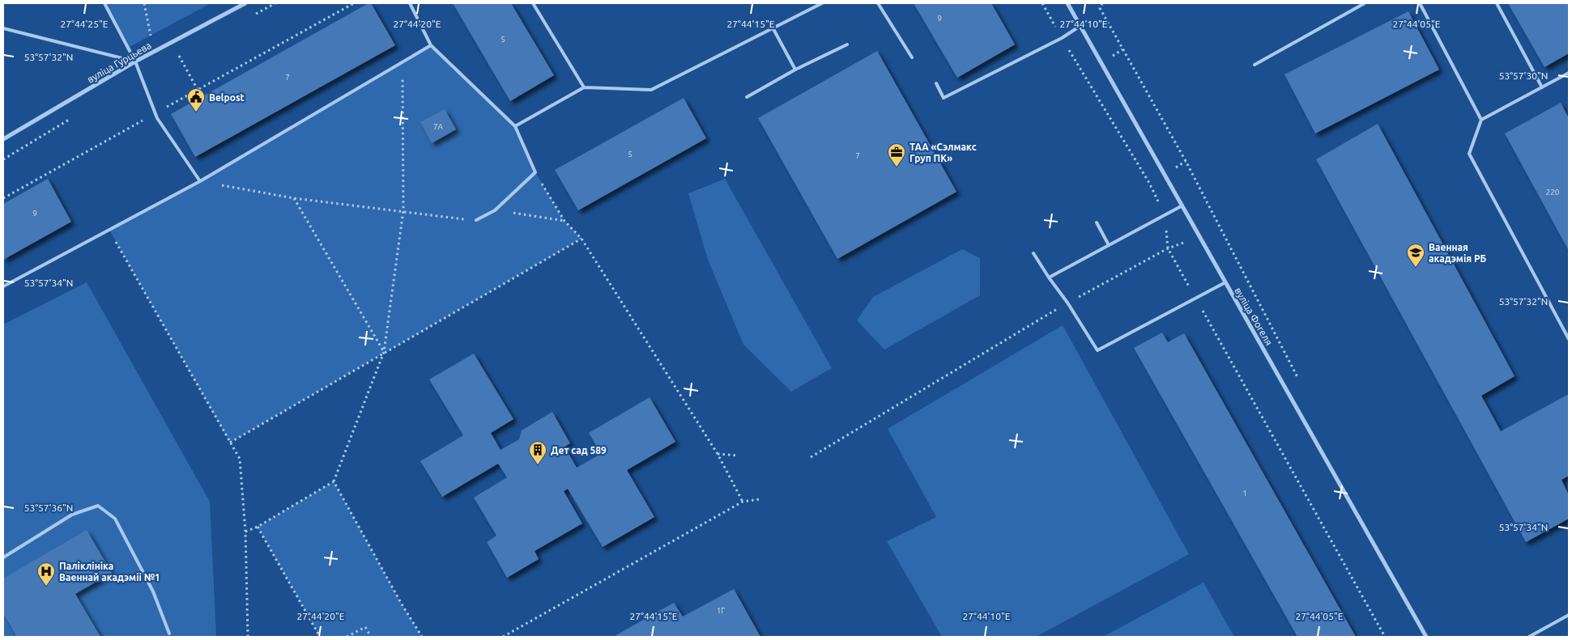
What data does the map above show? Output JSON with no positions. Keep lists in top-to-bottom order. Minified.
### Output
{"streets":{"street":["вуліца Гурцьева","вуліца Фогеля"]},"places":{"public building":["Belpost"],"office":["ТАА «Сэлмакс Груп ПК»"],"school or university":["Ваенная акадэмія РБ"],"building":["Дет сад 589"],"hospital":["Паліклініка Ваеннай акадэміі №1"]},"house_numbers":["9","5","7","7А","5","7","220","9","1","1Г"],"coordinates":["27°44'25\"E","27°44'20\"E","27°44'15\"E","27°44'10\"E","27°44'05\"E","53°57'32\"N","53°57'30\"N","53°57'34\"N","53°57'36\"N"]}
